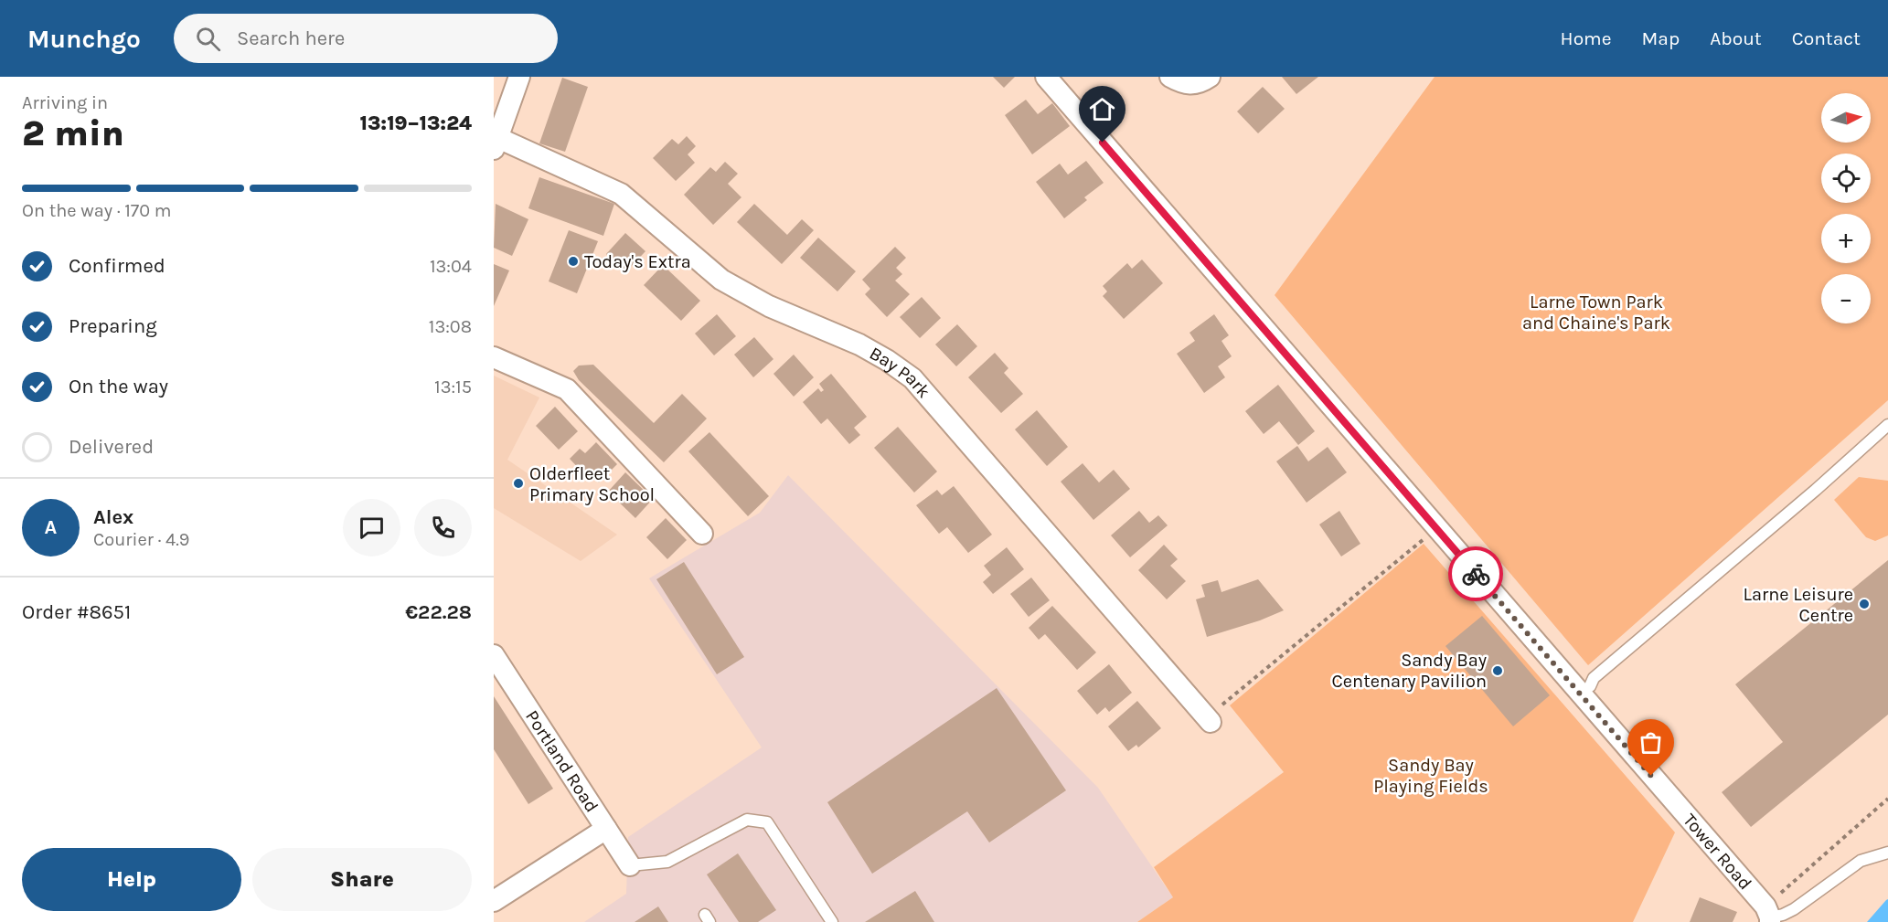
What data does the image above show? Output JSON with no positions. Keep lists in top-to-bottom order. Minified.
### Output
{"streets":{"street":["Bay Park","Portland Road","Tower Road"]},"parks":["Larne Town Park and Chaine's Park","Sandy Bay Playing Fields"],"places":["Today's Extra","Olderfleet Primary School","Larne Leisure Centre","Sandy Bay Centenary Pavilion"],"north":"right","page":{"header":"Munchgo","search":"Search here","nav":["Home","Map","About","Contact"],"heading":["2 min","Arriving in","13:19–13:24"],"panel":["Alex","Courier · 4.9","Order #8651","€22.28"],"map_buttons":["+","−"],"bar":"On the way · 170 m","list":[["Confirmed","13:04"],["Preparing","13:08"],["On the way","13:15"],"Delivered"],"round":"A","buttons":["Help","Share"]}}
